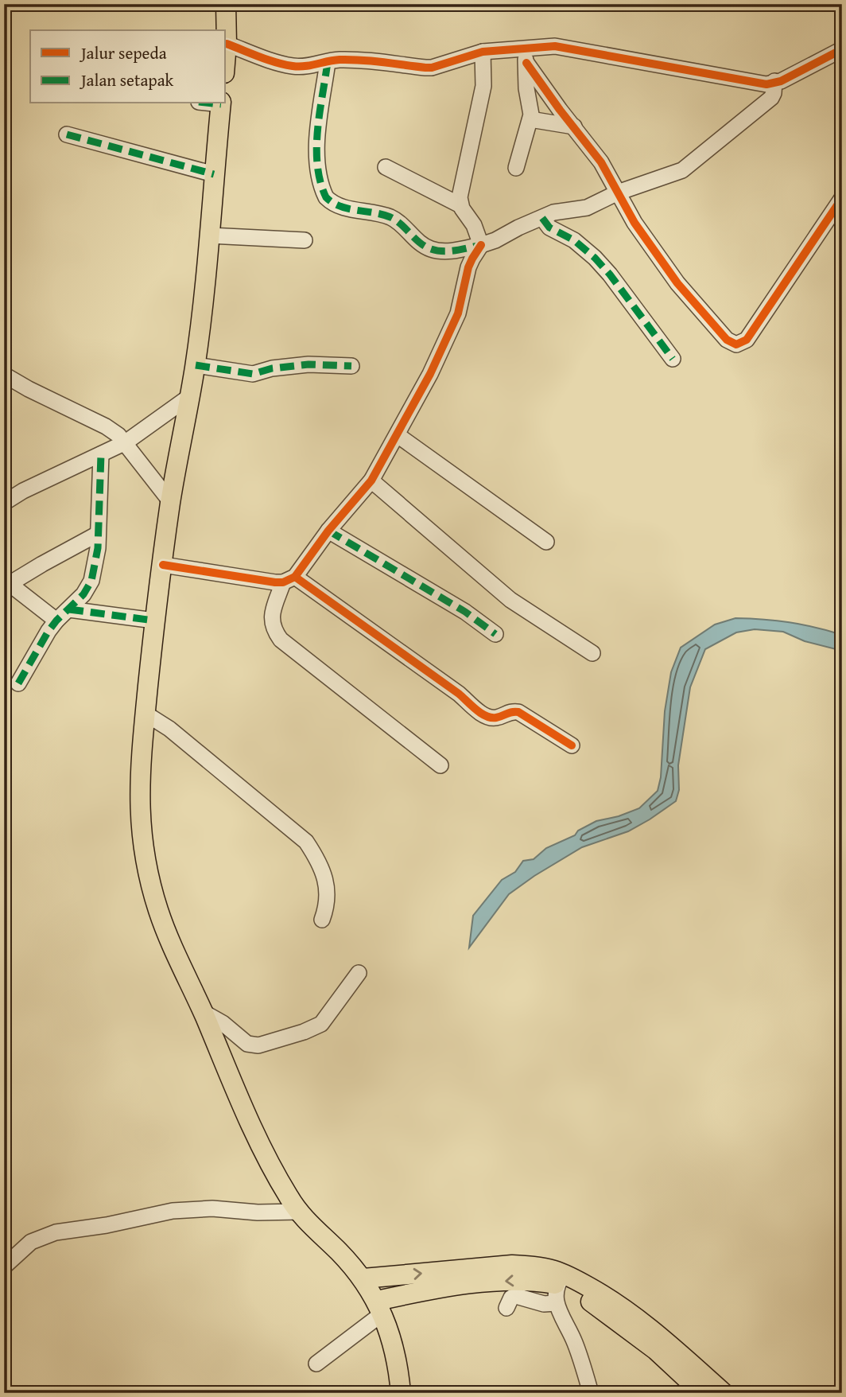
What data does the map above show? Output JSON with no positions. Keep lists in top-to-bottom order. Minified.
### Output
{"legend":["Jalur sepeda","Jalan setapak"]}
